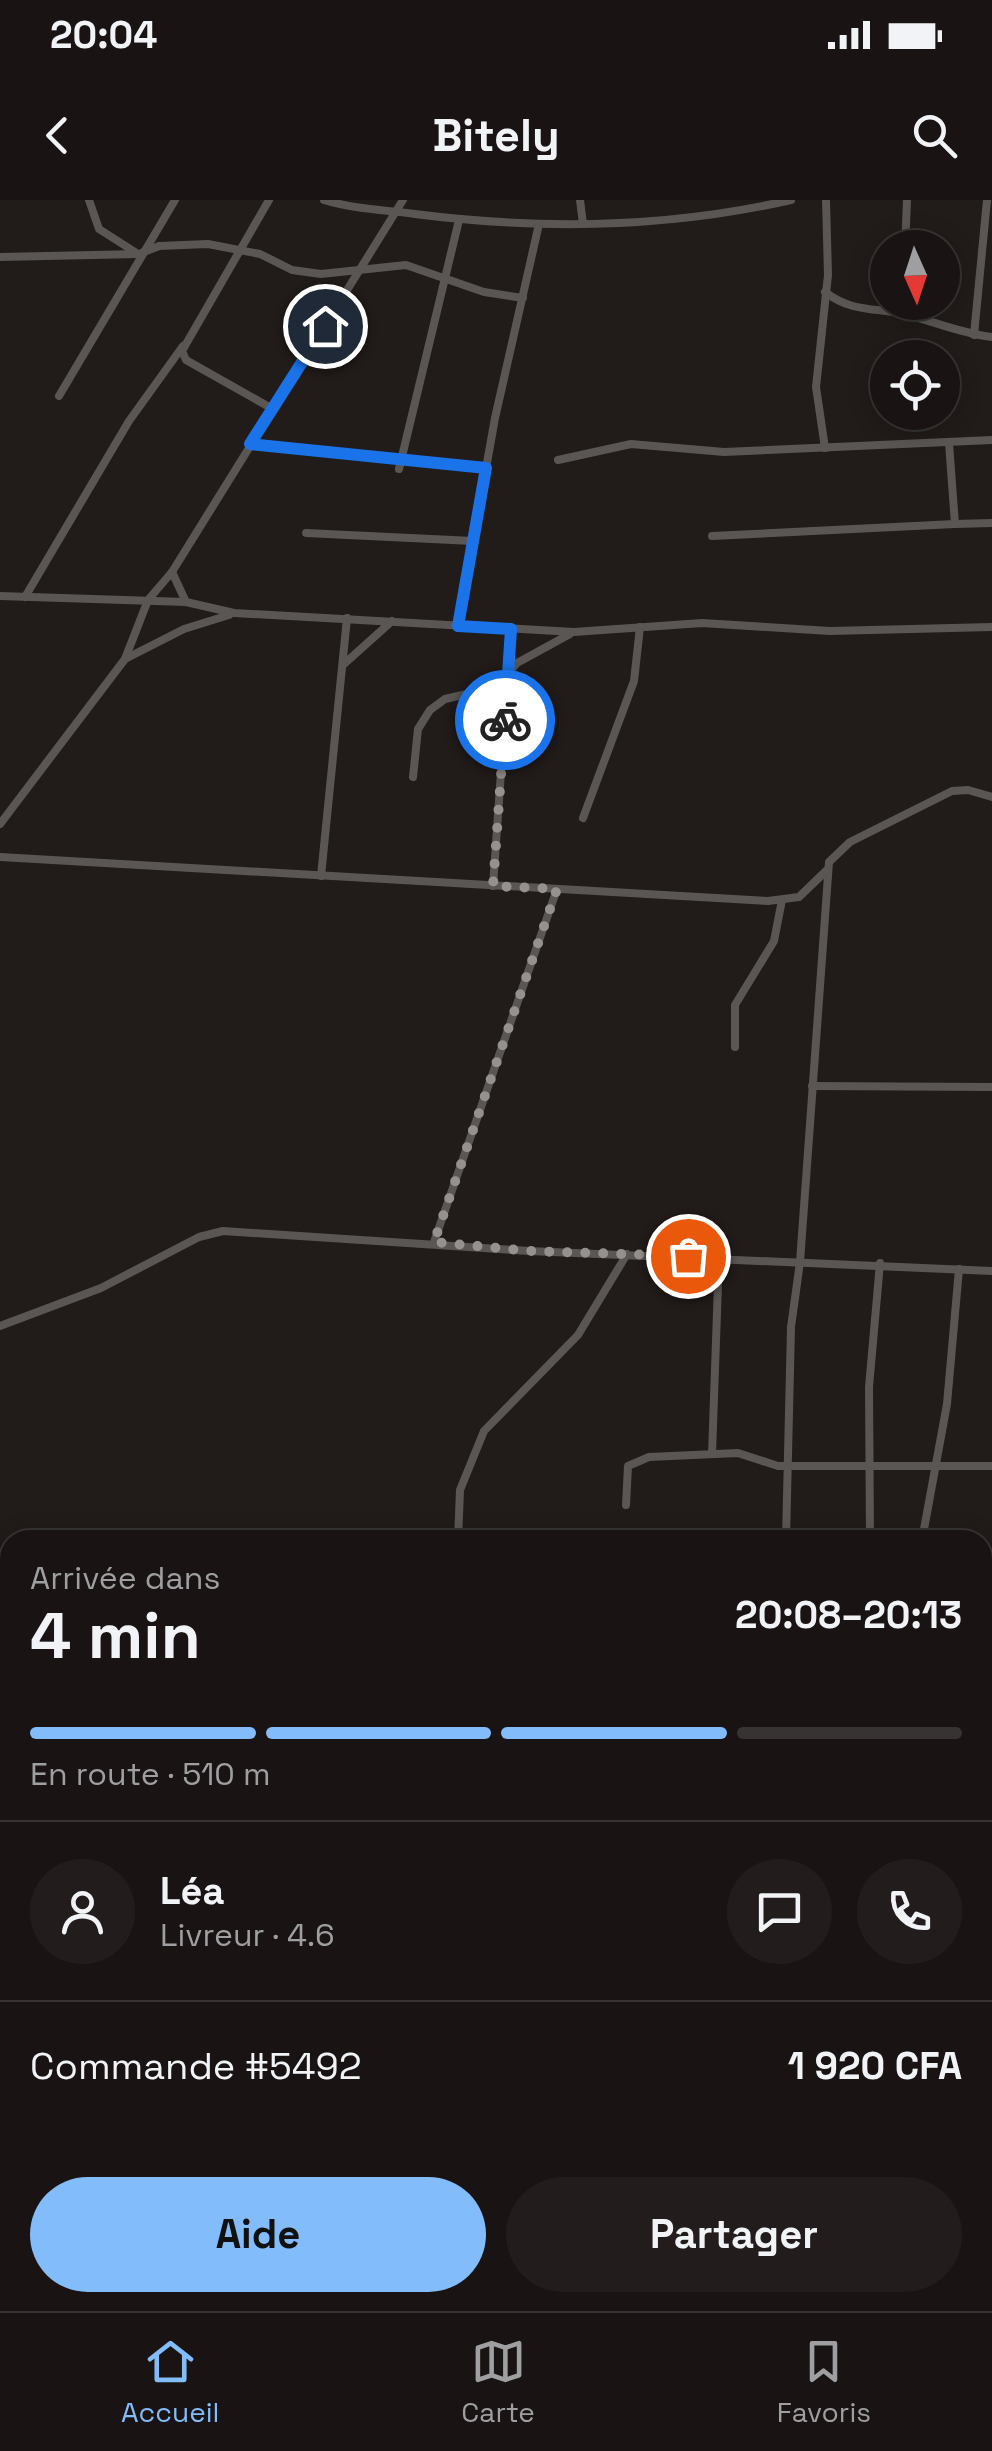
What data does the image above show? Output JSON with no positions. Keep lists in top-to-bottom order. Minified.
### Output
{"north":"bottom","page":{"status":"20:04","header":"Bitely","heading":["4 min","Arrivée dans","20:08–20:13"],"panel":["Léa","Livreur · 4.6","Commande #5492","1 920 CFA"],"bar":"En route · 510 m","buttons":["Aide","Partager"],"tabs":["Accueil","Carte","Favoris"]}}
